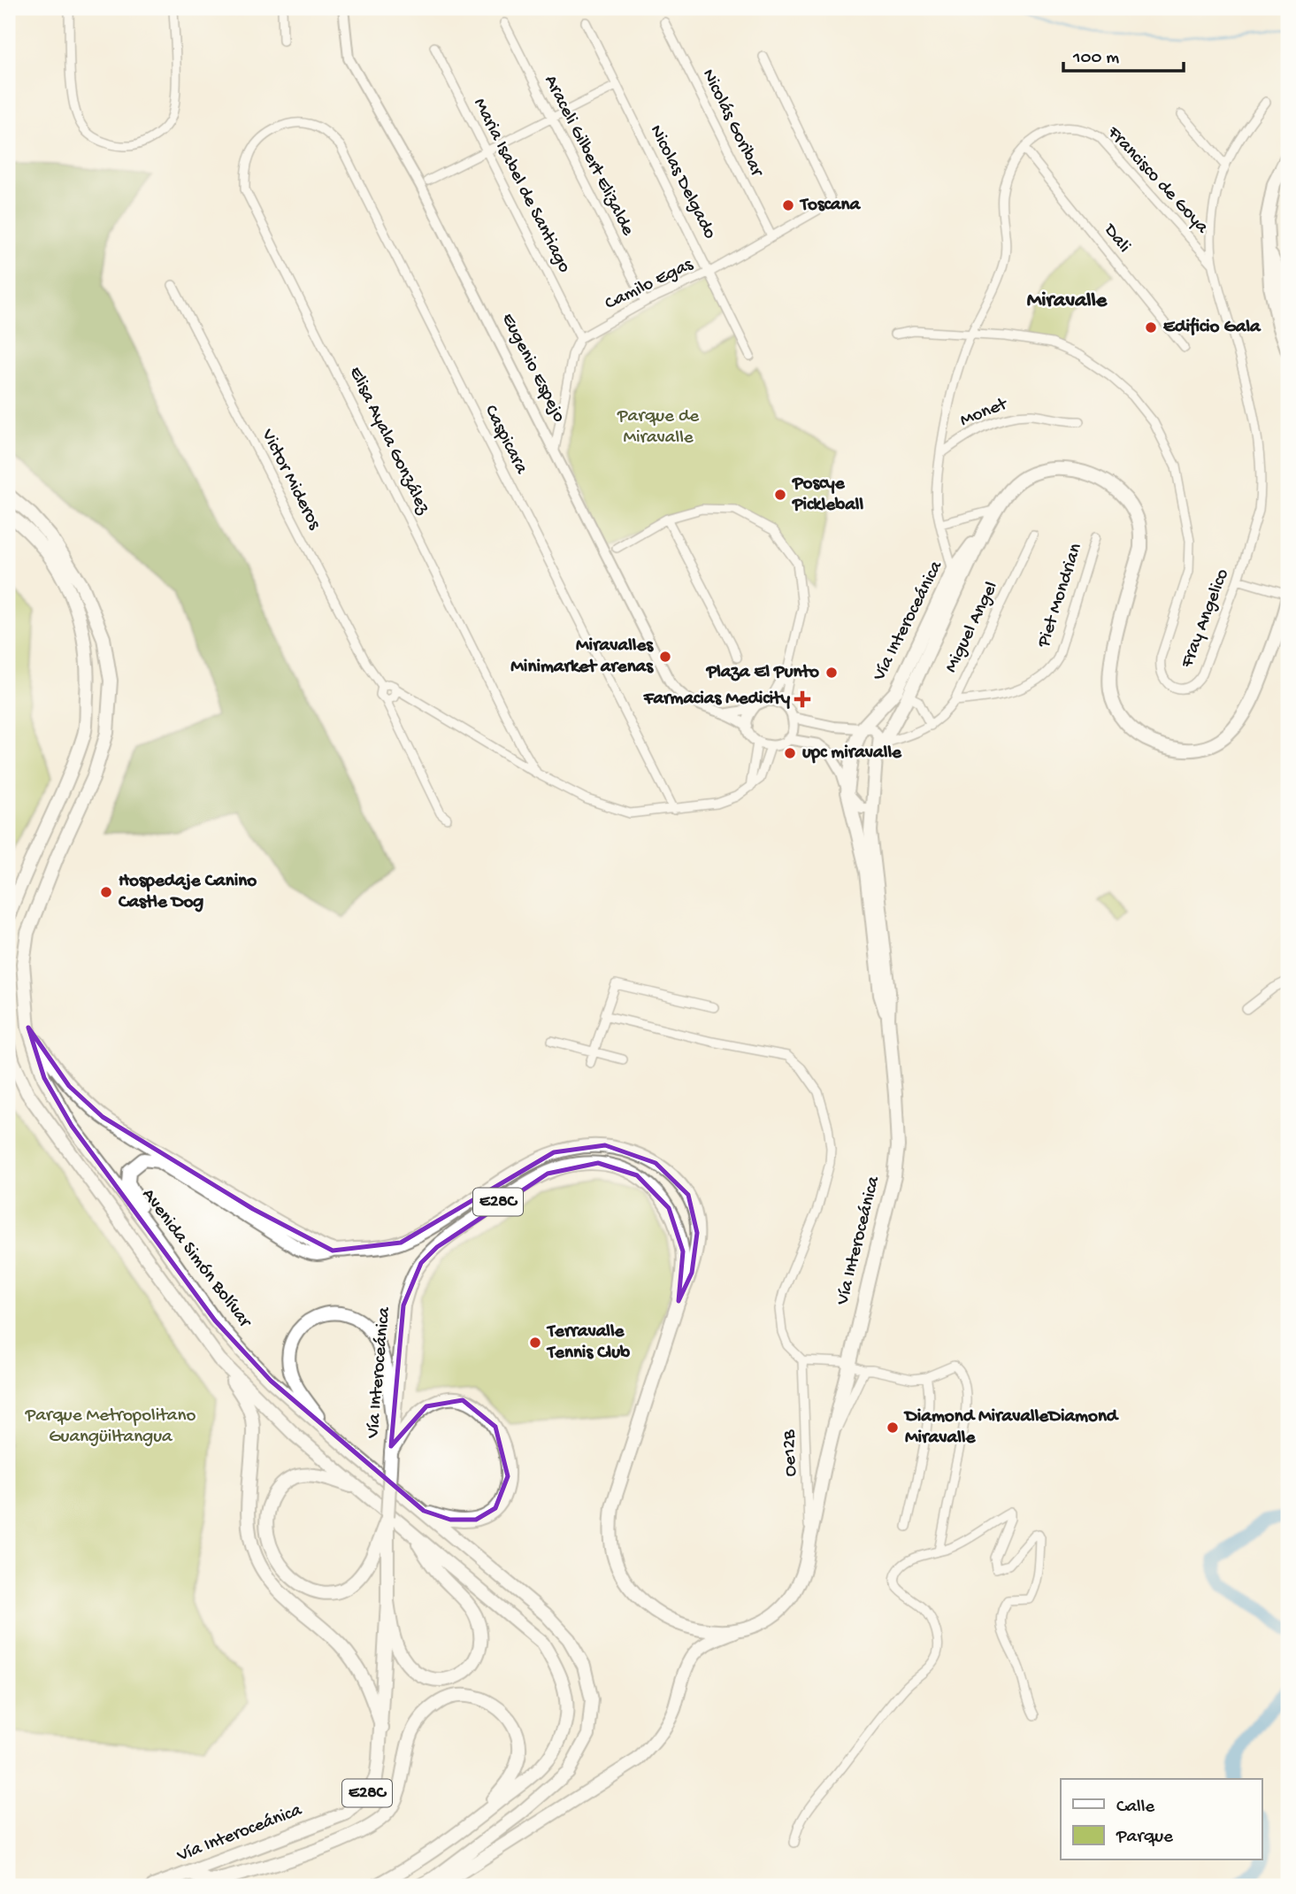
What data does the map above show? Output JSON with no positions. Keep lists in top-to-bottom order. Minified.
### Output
{"streets":{"main road":["Vía Interoceánica","E28C","Avenida Simón Bolívar"],"street":["Nicolás Goribar","Araceli Gilbert Elizalde","Francisco de Goya","Nicolas Delgado","Maria Isabel de Santiago","Dali","Camilo Egas","Eugenio Espejo","Monet","Caspicara","Elisa Ayala González","Victor Mideros","Piet Mondrian","Fray Angelico","Miguel Angel","Oe12B"]},"crossings":[["Nicolás Goribar","Camilo Egas"],["Araceli Gilbert Elizalde","Camilo Egas"],["Francisco de Goya","Dali"],["Francisco de Goya","Monet"],["Francisco de Goya","Fray Angelico"],["Francisco de Goya","Vía Interoceánica"],["Nicolas Delgado","Camilo Egas"],["Maria Isabel de Santiago","Camilo Egas"],["Caspicara","Elisa Ayala González"],["Piet Mondrian","Miguel Angel"],["Vía Interoceánica","Miguel Angel"],["Vía Interoceánica","Oe12B"]],"districts":["Miravalle"],"parks":["Parque de Miravalle","Parque Metropolitano Guangüiltangua"],"places":{"other":["Toscana","Edificio Gala","Poscye Pickleball","Miravalles Minimarket arenas","Plaza El Punto","upc miravalle","Hospedaje Canino Castle Dog","Terravalle Tennis Club","Diamond MiravalleDiamond Miravalle"],"health":["Farmacias Medicity"]},"legend":["Calle","Parque"],"scale_bar":"100 m"}
